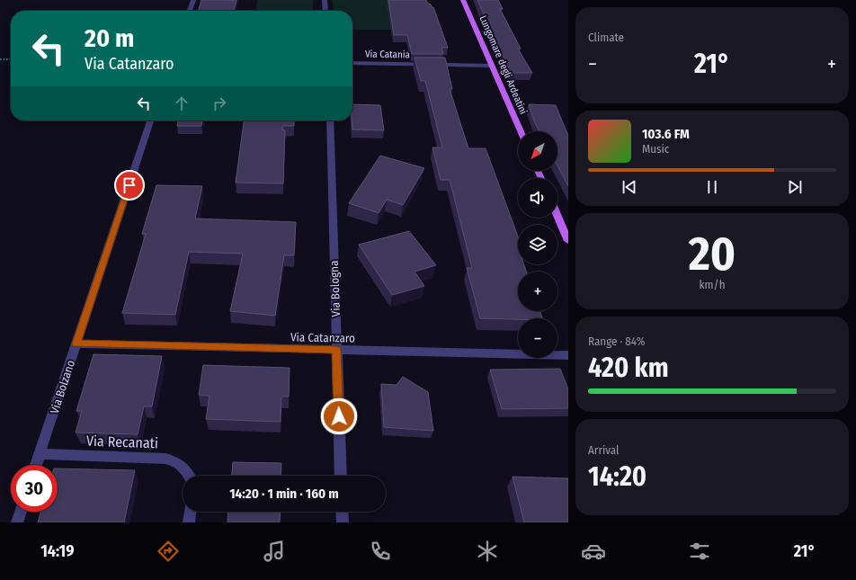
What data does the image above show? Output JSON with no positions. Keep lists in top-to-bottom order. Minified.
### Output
{"streets":{"main road":["Lungomare degli Ardeatini"],"street":["Via Catania","Via Bologna","Via Catanzaro","Via Bolzano","Via Recanati"]},"crossings":[["Via Catania","Lungomare degli Ardeatini"],["Via Bologna","Via Catanzaro"],["Via Catanzaro","Via Bolzano"],["Via Bolzano","Via Recanati"]],"north":"bottom left","page":{"tile":["Climate",["20","km/h"],["Range · 84%","420 km"],["Arrival","14:20"]],"turn":["20 m","Via Catanzaro"],"heat":["−","21°","+"],"song":["103.6 FM","Music"],"map_buttons":["+","−"],"limit":"30","trip":"14:20 · 1 min · 160 m","tabs":["14:19","21°"]}}
